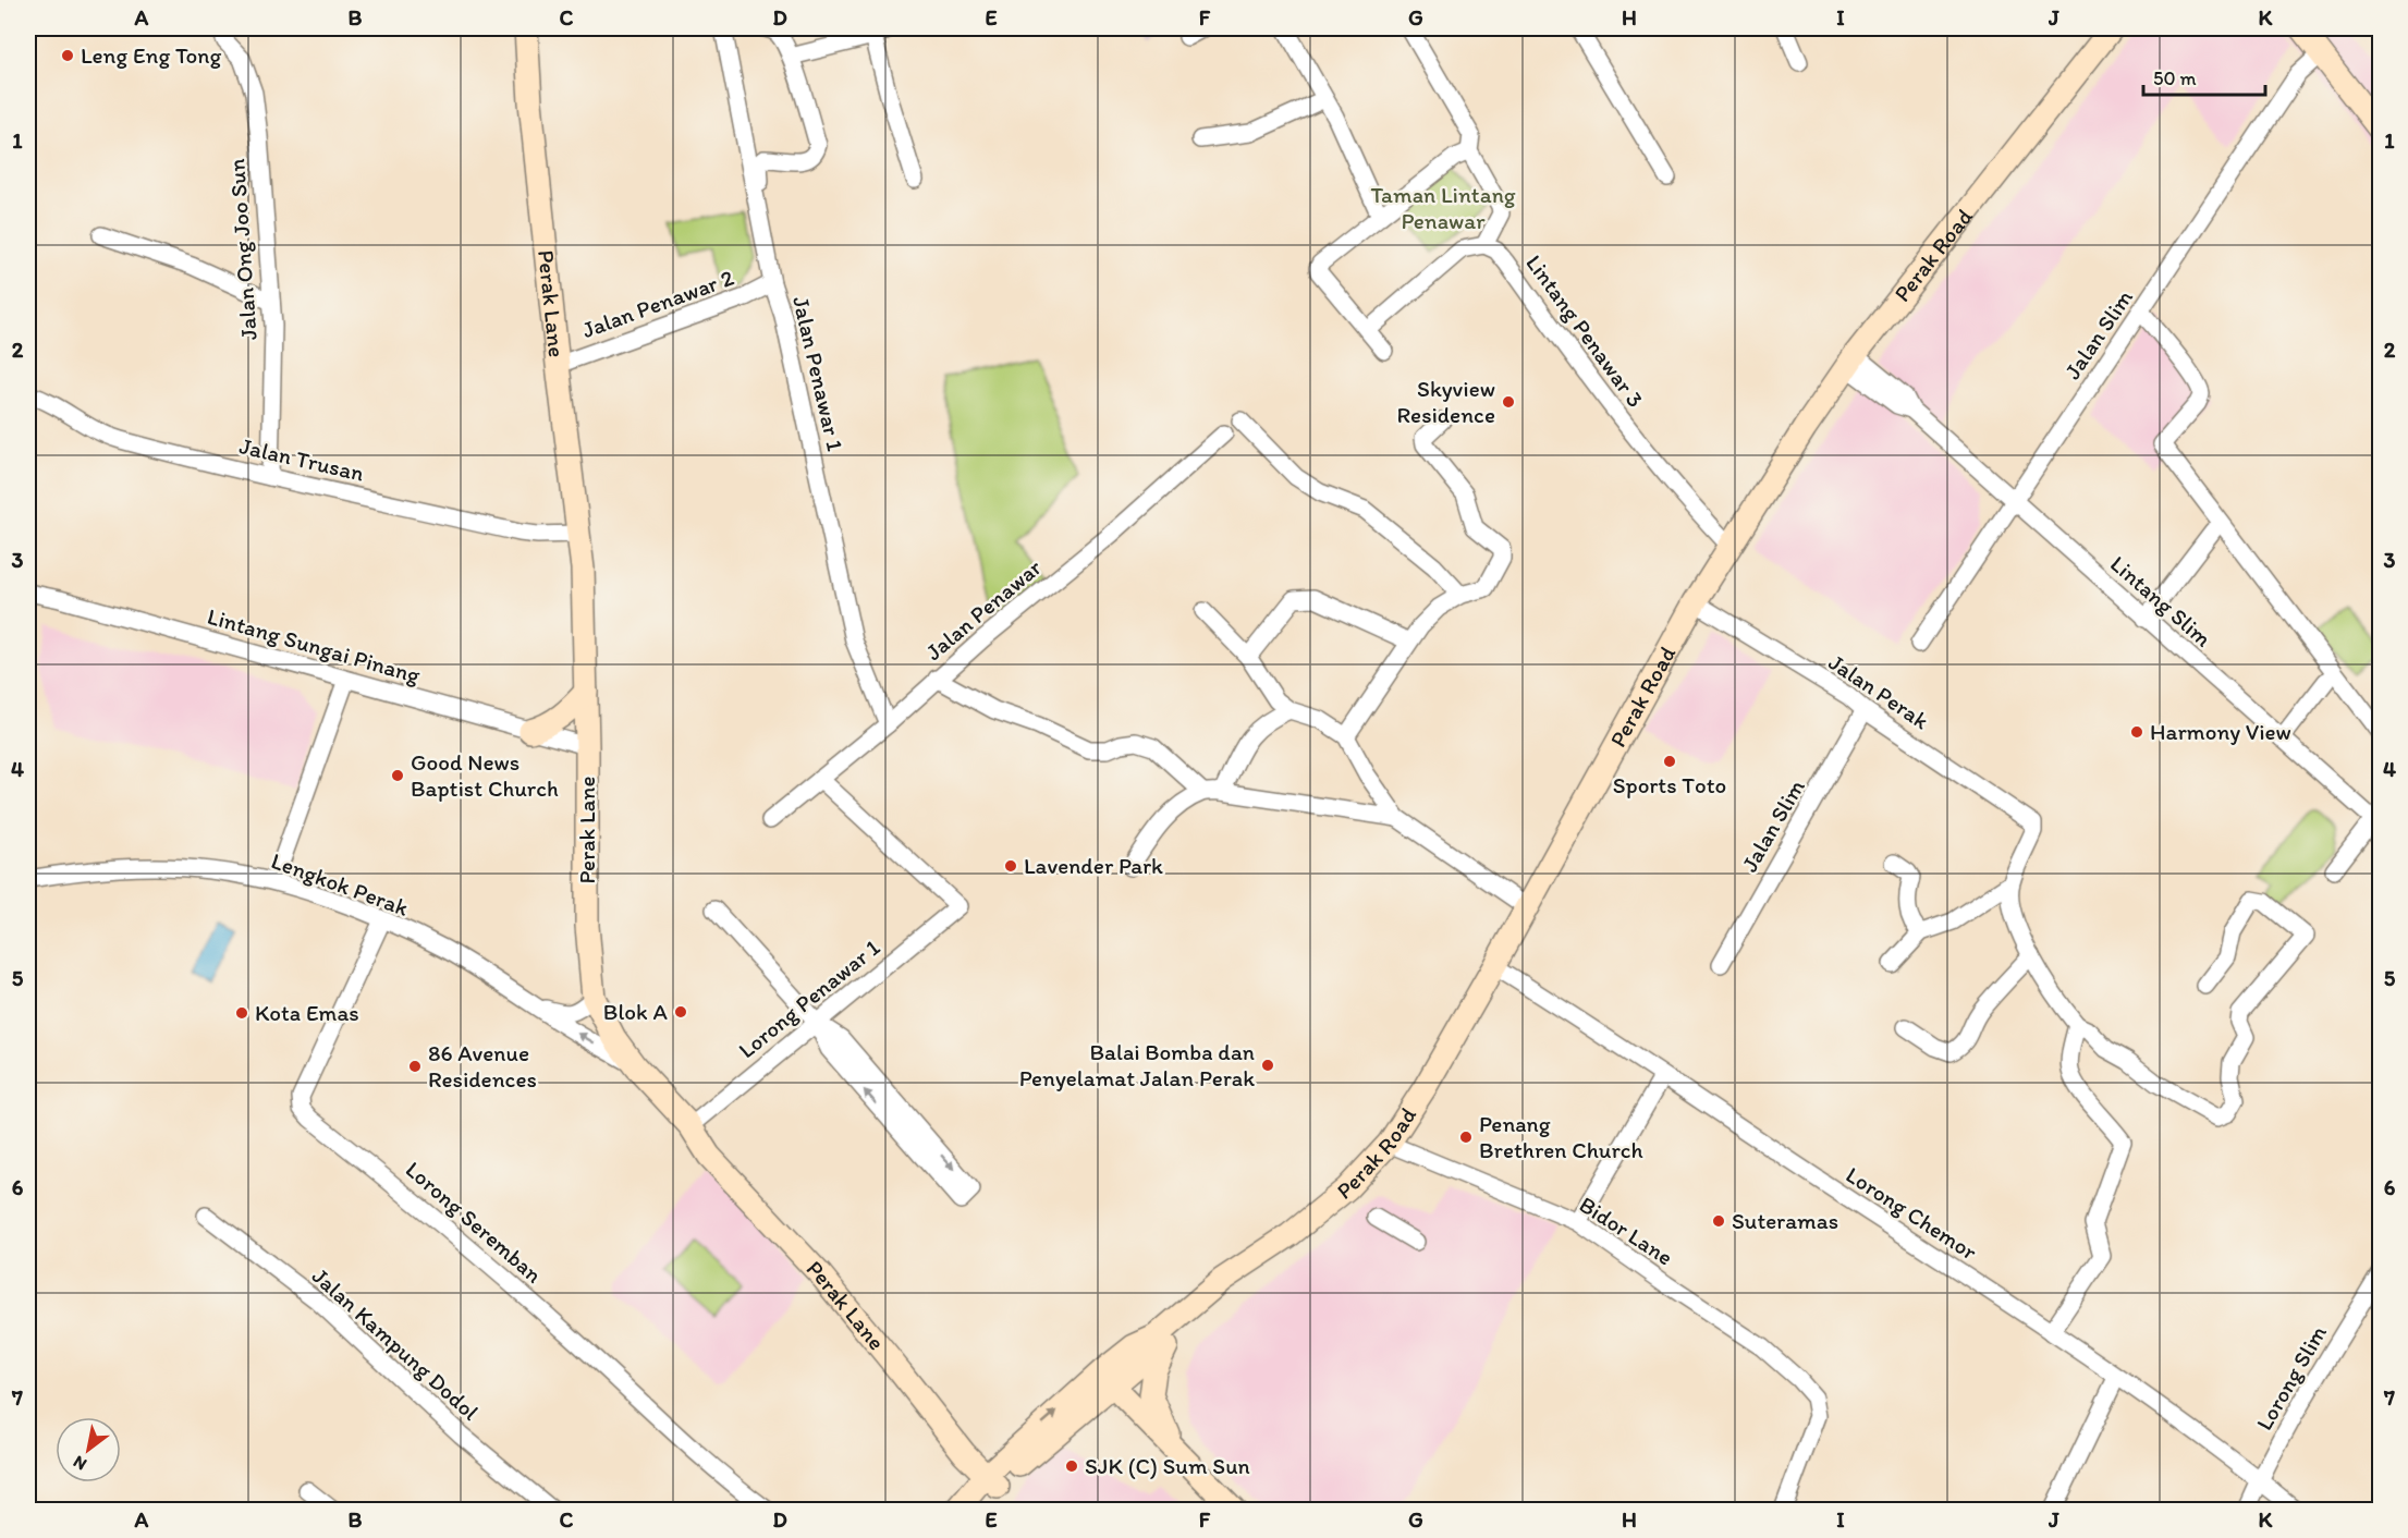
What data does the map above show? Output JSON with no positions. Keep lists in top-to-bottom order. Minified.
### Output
{"streets":{"main road":["Perak Road","Perak Lane"],"street":["Jalan Ong Joo Sun","Jalan Penawar 2","Lintang Penawar 3","Jalan Slim","Jalan Penawar 1","Jalan Trusan","Lintang Slim","Jalan Penawar","Lintang Sungai Pinang","Jalan Perak","Lengkok Perak","Lorong Penawar 1","Lorong Chemor","Lorong Seremban","Bidor Lane","Jalan Kampung Dodol","Lorong Slim"]},"crossings":[["Jalan Ong Joo Sun","Jalan Trusan"],["Perak Road","Perak Lane"],["Perak Road","Lintang Penawar 3"],["Perak Road","Lintang Slim"],["Perak Road","Jalan Perak"],["Perak Road","Lorong Chemor"],["Perak Road","Bidor Lane"],["Perak Lane","Jalan Penawar 2"],["Perak Lane","Jalan Trusan"],["Perak Lane","Lintang Sungai Pinang"],["Perak Lane","Lengkok Perak"],["Perak Lane","Lorong Penawar 1"],["Jalan Penawar 2","Jalan Penawar 1"],["Jalan Slim","Lintang Slim"],["Jalan Slim","Jalan Perak"],["Jalan Penawar 1","Jalan Penawar"],["Jalan Penawar","Lorong Penawar 1"],["Lengkok Perak","Lorong Seremban"],["Lorong Chemor","Lorong Slim"]],"parks":["Taman Lintang Penawar"],"places":["Leng Eng Tong","Skyview Residence","Harmony View","Sports Toto","Good News Baptist Church","Lavender Park","Blok A","Kota Emas","Balai Bomba dan Penyelamat Jalan Perak","86 Avenue Residences","Penang Brethren Church","Suteramas","SJK (C) Sum Sun"],"scale_bar":"50 m","north":"bottom left","grid":{"columns":["A","B","C","D","E","F","G","H","I","J","K"],"rows":["1","2","3","4","5","6","7"]}}
